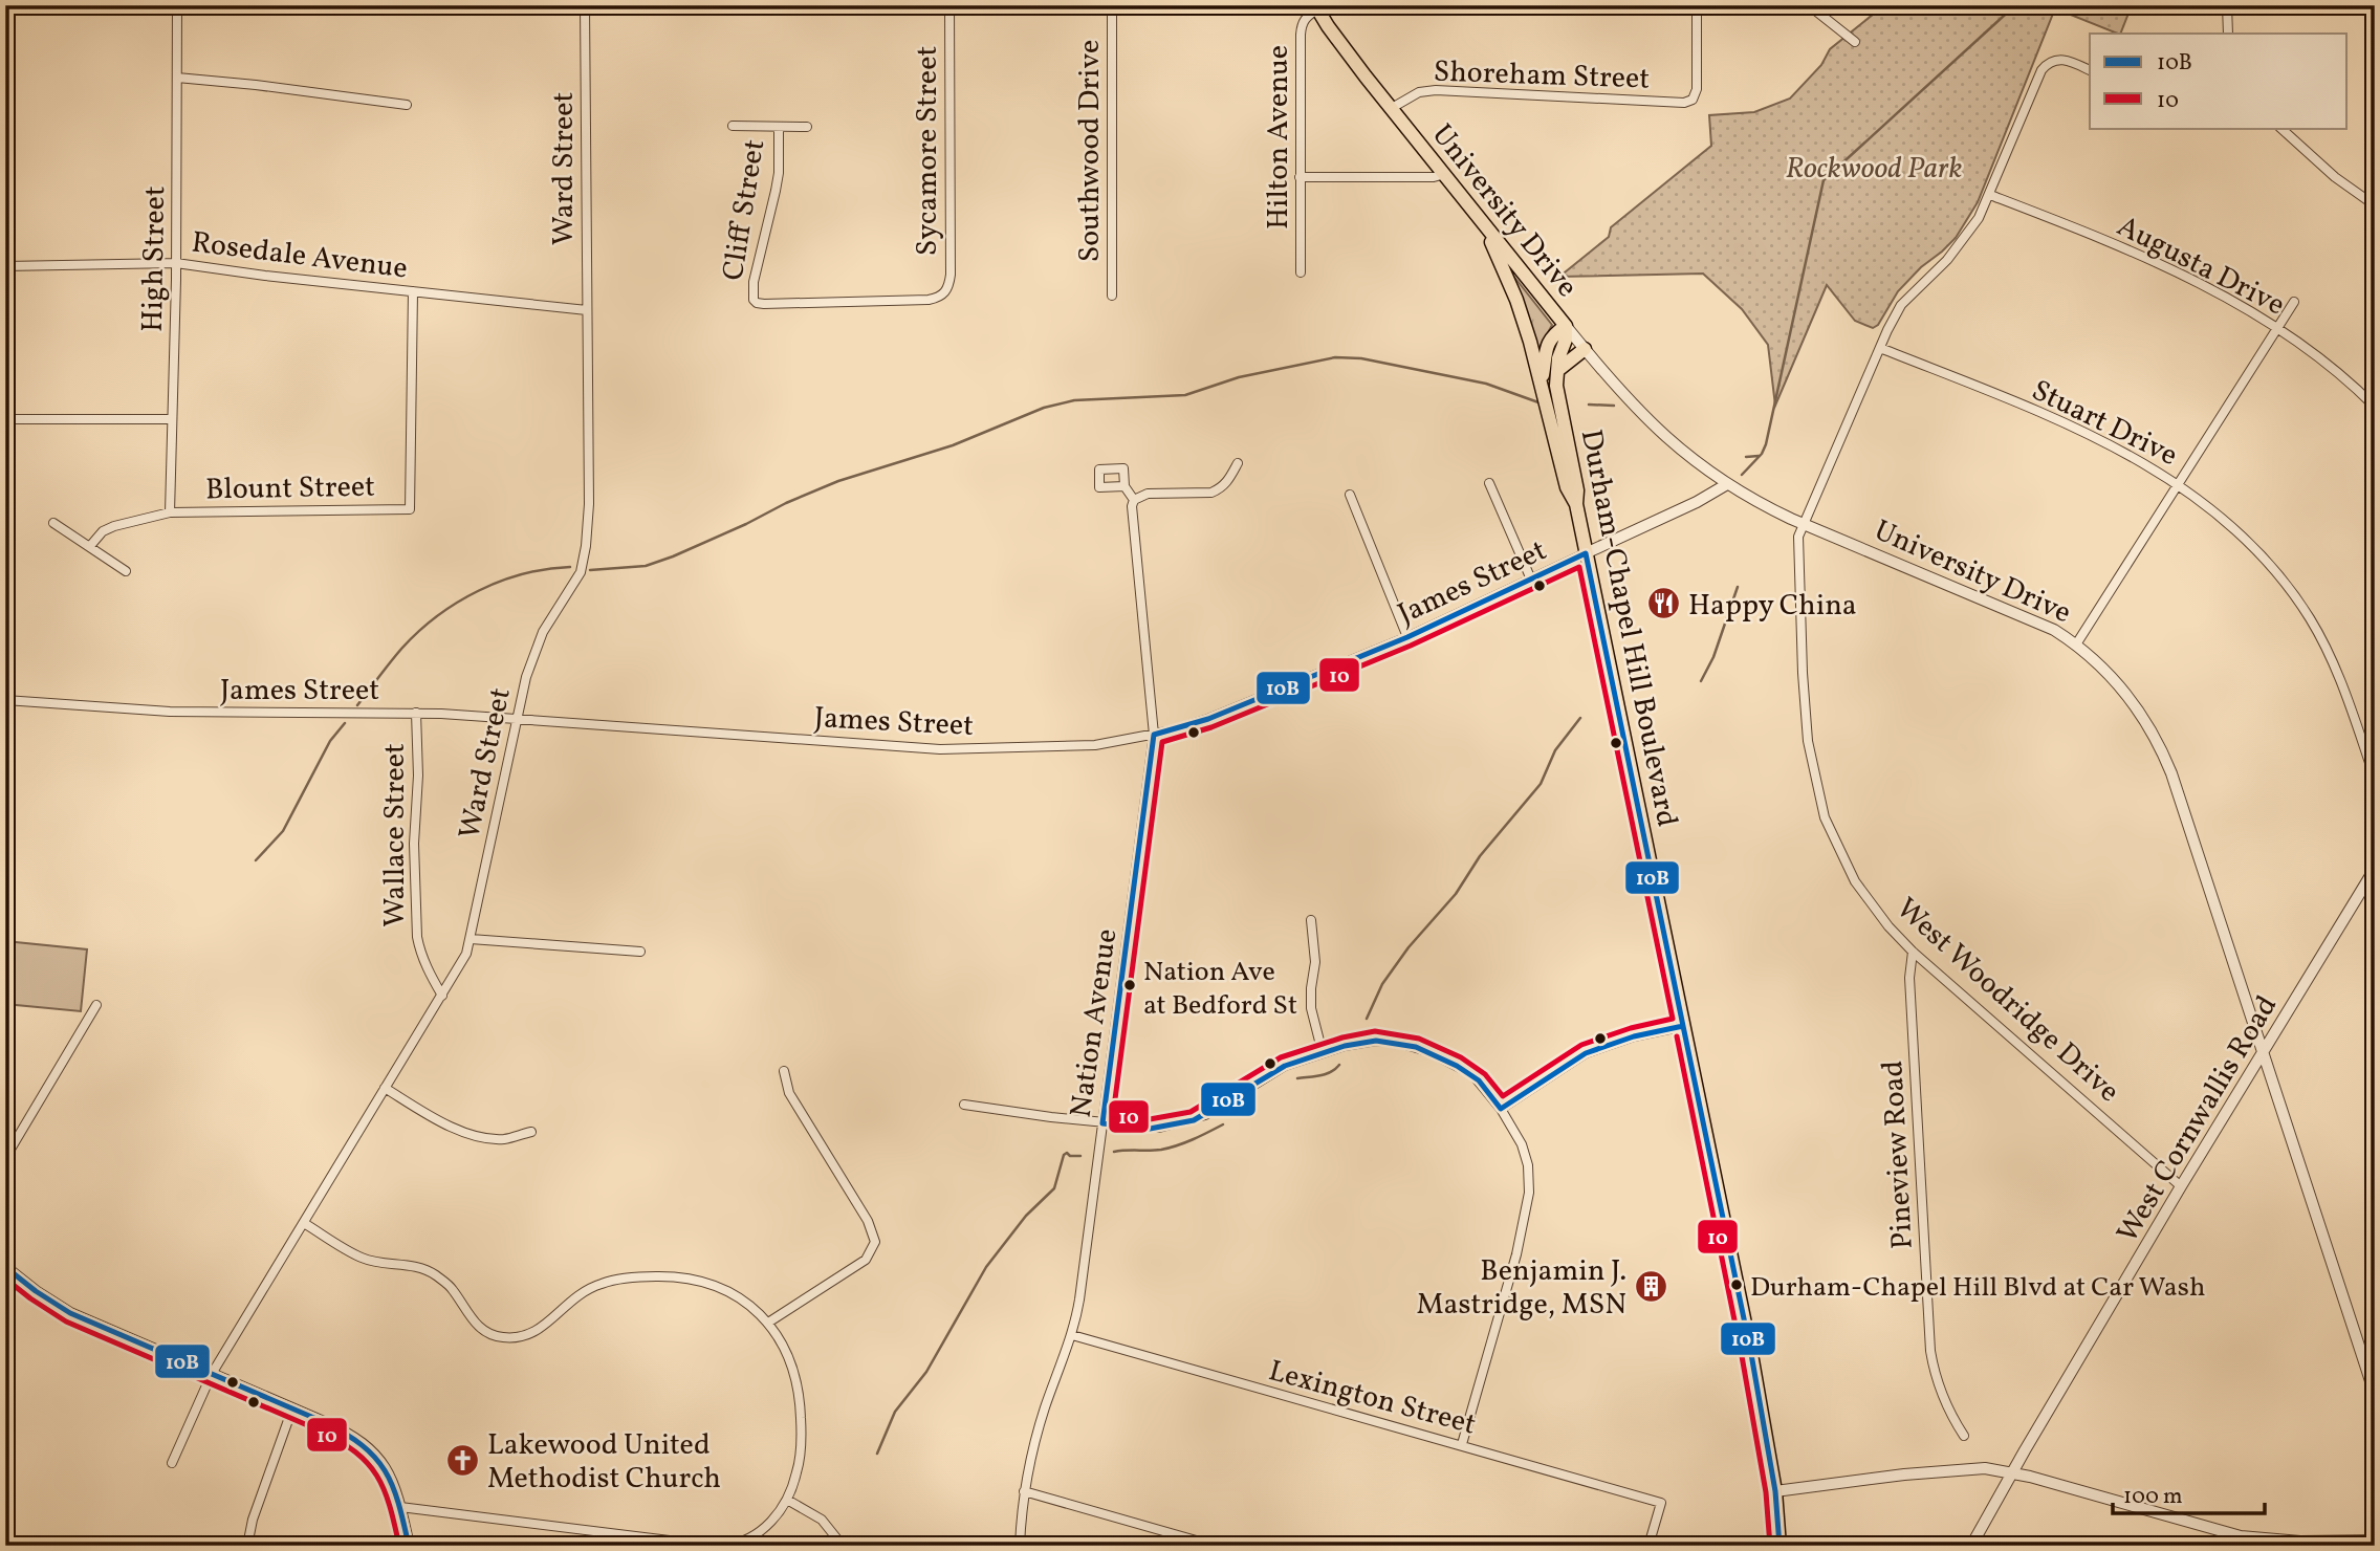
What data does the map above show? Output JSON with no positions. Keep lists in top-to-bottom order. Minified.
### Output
{"streets":{"main road":["University Drive","Durham-Chapel Hill Boulevard"],"street":["Shoreham Street","Hilton Avenue","Sycamore Street","Southwood Drive","Ward Street","Cliff Street","Rosedale Avenue","High Street","Augusta Drive","Stuart Drive","Blount Street","James Street","Wallace Street","West Woodridge Drive","Nation Avenue","West Cornwallis Road","Pineview Road","Lexington Street"]},"crossings":[["Shoreham Street","University Drive"],["Hilton Avenue","University Drive"],["Sycamore Street","Cliff Street"],["Ward Street","Rosedale Avenue"],["Ward Street","James Street"],["Ward Street","Wallace Street"],["University Drive","James Street"],["University Drive","Durham-Chapel Hill Boulevard"],["University Drive","West Woodridge Drive"],["University Drive","West Cornwallis Road"],["Rosedale Avenue","High Street"],["Rosedale Avenue","Blount Street"],["High Street","Blount Street"],["Augusta Drive","West Woodridge Drive"],["Stuart Drive","West Woodridge Drive"],["James Street","Durham-Chapel Hill Boulevard"],["James Street","Wallace Street"],["James Street","Nation Avenue"],["West Woodridge Drive","West Cornwallis Road"],["West Woodridge Drive","Pineview Road"],["Nation Avenue","Lexington Street"]],"parks":["Rockwood Park"],"places":{"restaurant":["Happy China"],"other":["Nation Ave at Bedford St","Durham-Chapel Hill Blvd at Car Wash"],"building":["Benjamin J. Mastridge, MSN"],"church":["Lakewood United Methodist Church"]},"lines":["transit line 10B","transit line 10"],"legend":["10B","10"],"scale_bar":"100 m"}
